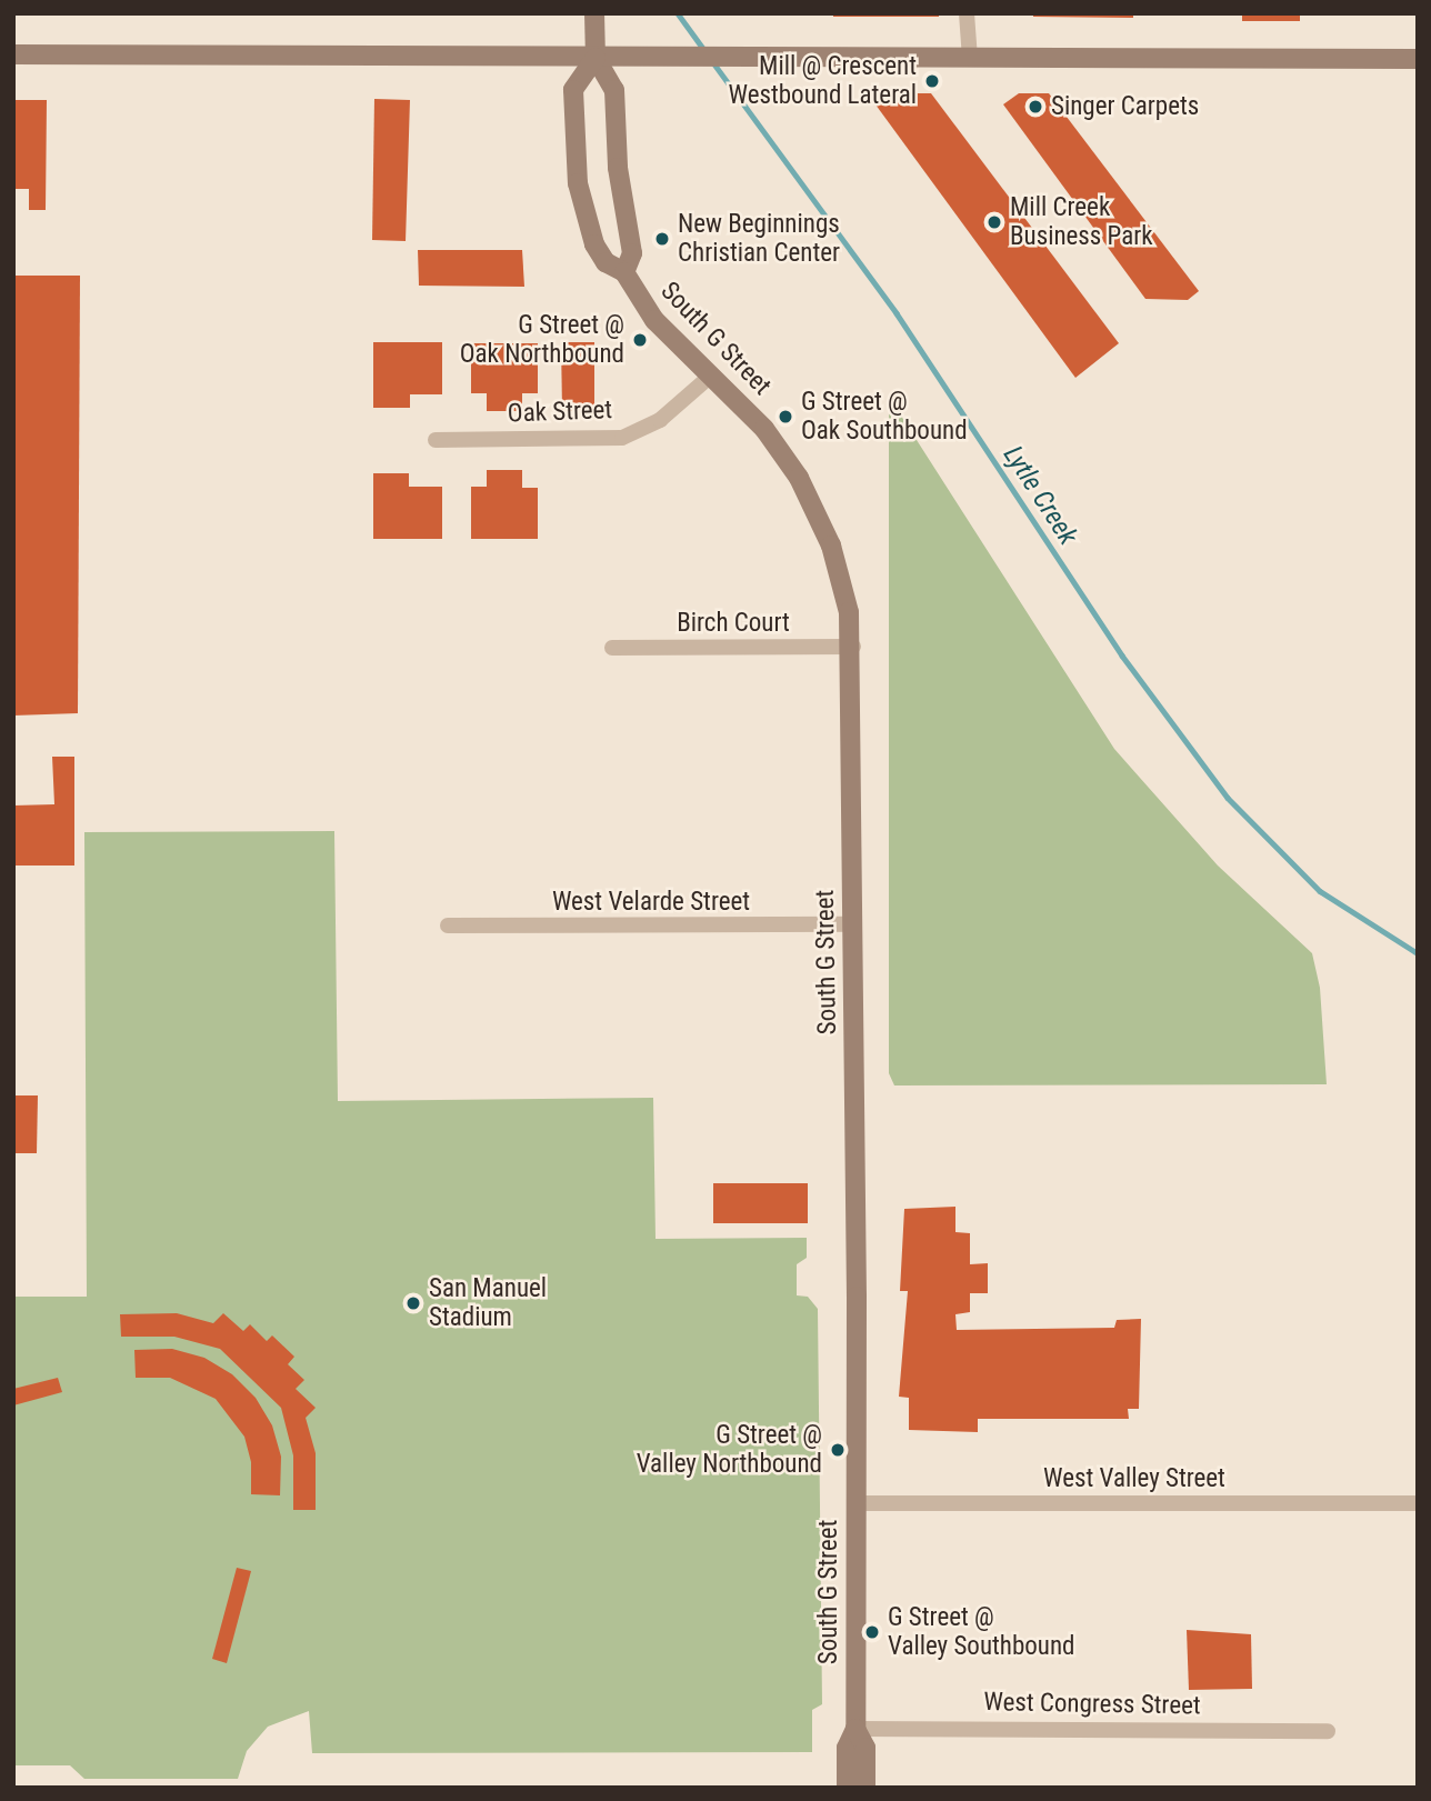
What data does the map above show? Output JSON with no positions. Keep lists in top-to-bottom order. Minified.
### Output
{"streets":{"main road":["South G Street"],"street":["Oak Street","Birch Court","West Velarde Street","West Valley Street","West Congress Street"]},"crossings":[["South G Street","Oak Street"],["South G Street","Birch Court"],["South G Street","West Velarde Street"],["South G Street","West Valley Street"],["South G Street","West Congress Street"]],"water":["Lytle Creek"],"places":["Mill @ Crescent Westbound Lateral","Singer Carpets","Mill Creek Business Park","New Beginnings Christian Center","G Street @ Oak Northbound","G Street @ Oak Southbound","San Manuel Stadium","G Street @ Valley Northbound","G Street @ Valley Southbound"]}
